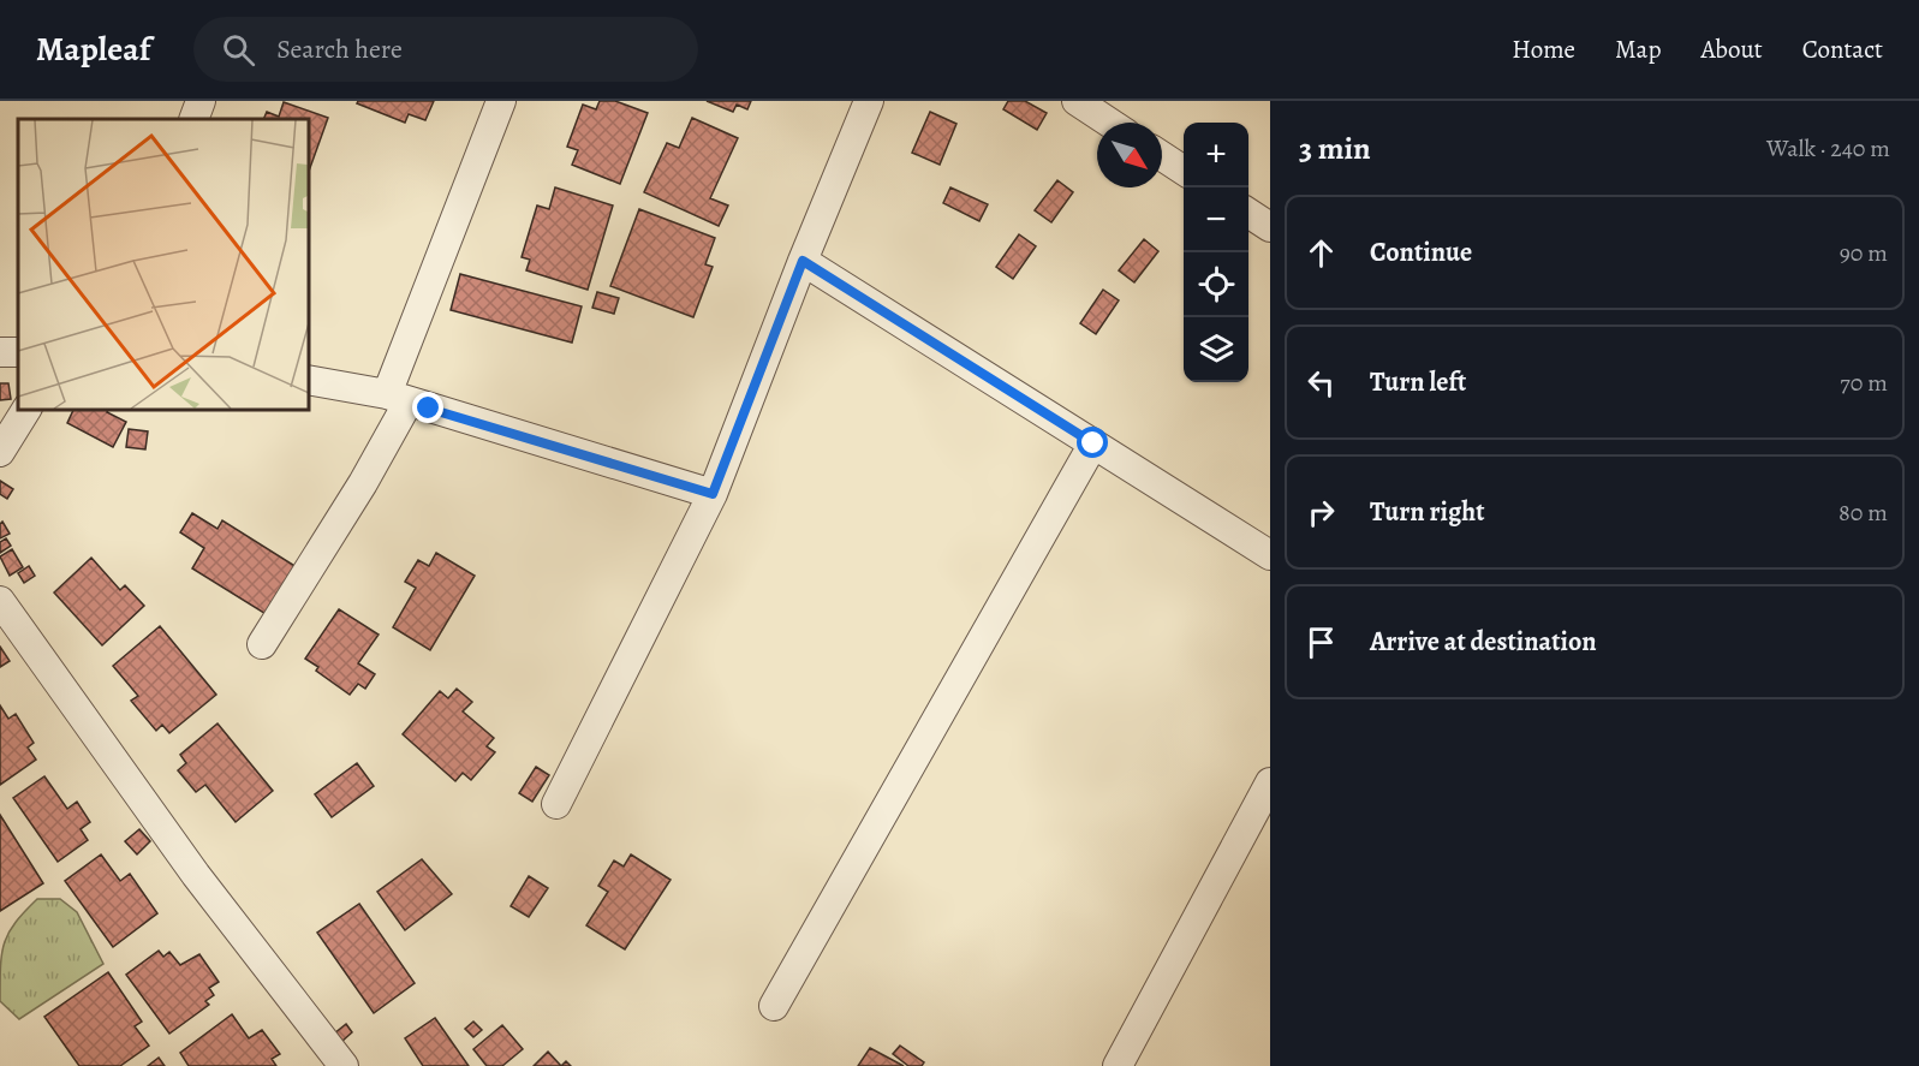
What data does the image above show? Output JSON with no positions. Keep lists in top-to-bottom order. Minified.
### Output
{"north":"bottom right","page":{"header":"Mapleaf","search":"Search here","nav":["Home","Map","About","Contact"],"heading":["3 min","Walk · 240 m"],"map_buttons":["+","−"],"list":[["Continue","90 m"],["Turn left","70 m"],["Turn right","80 m"],"Arrive at destination"]}}
